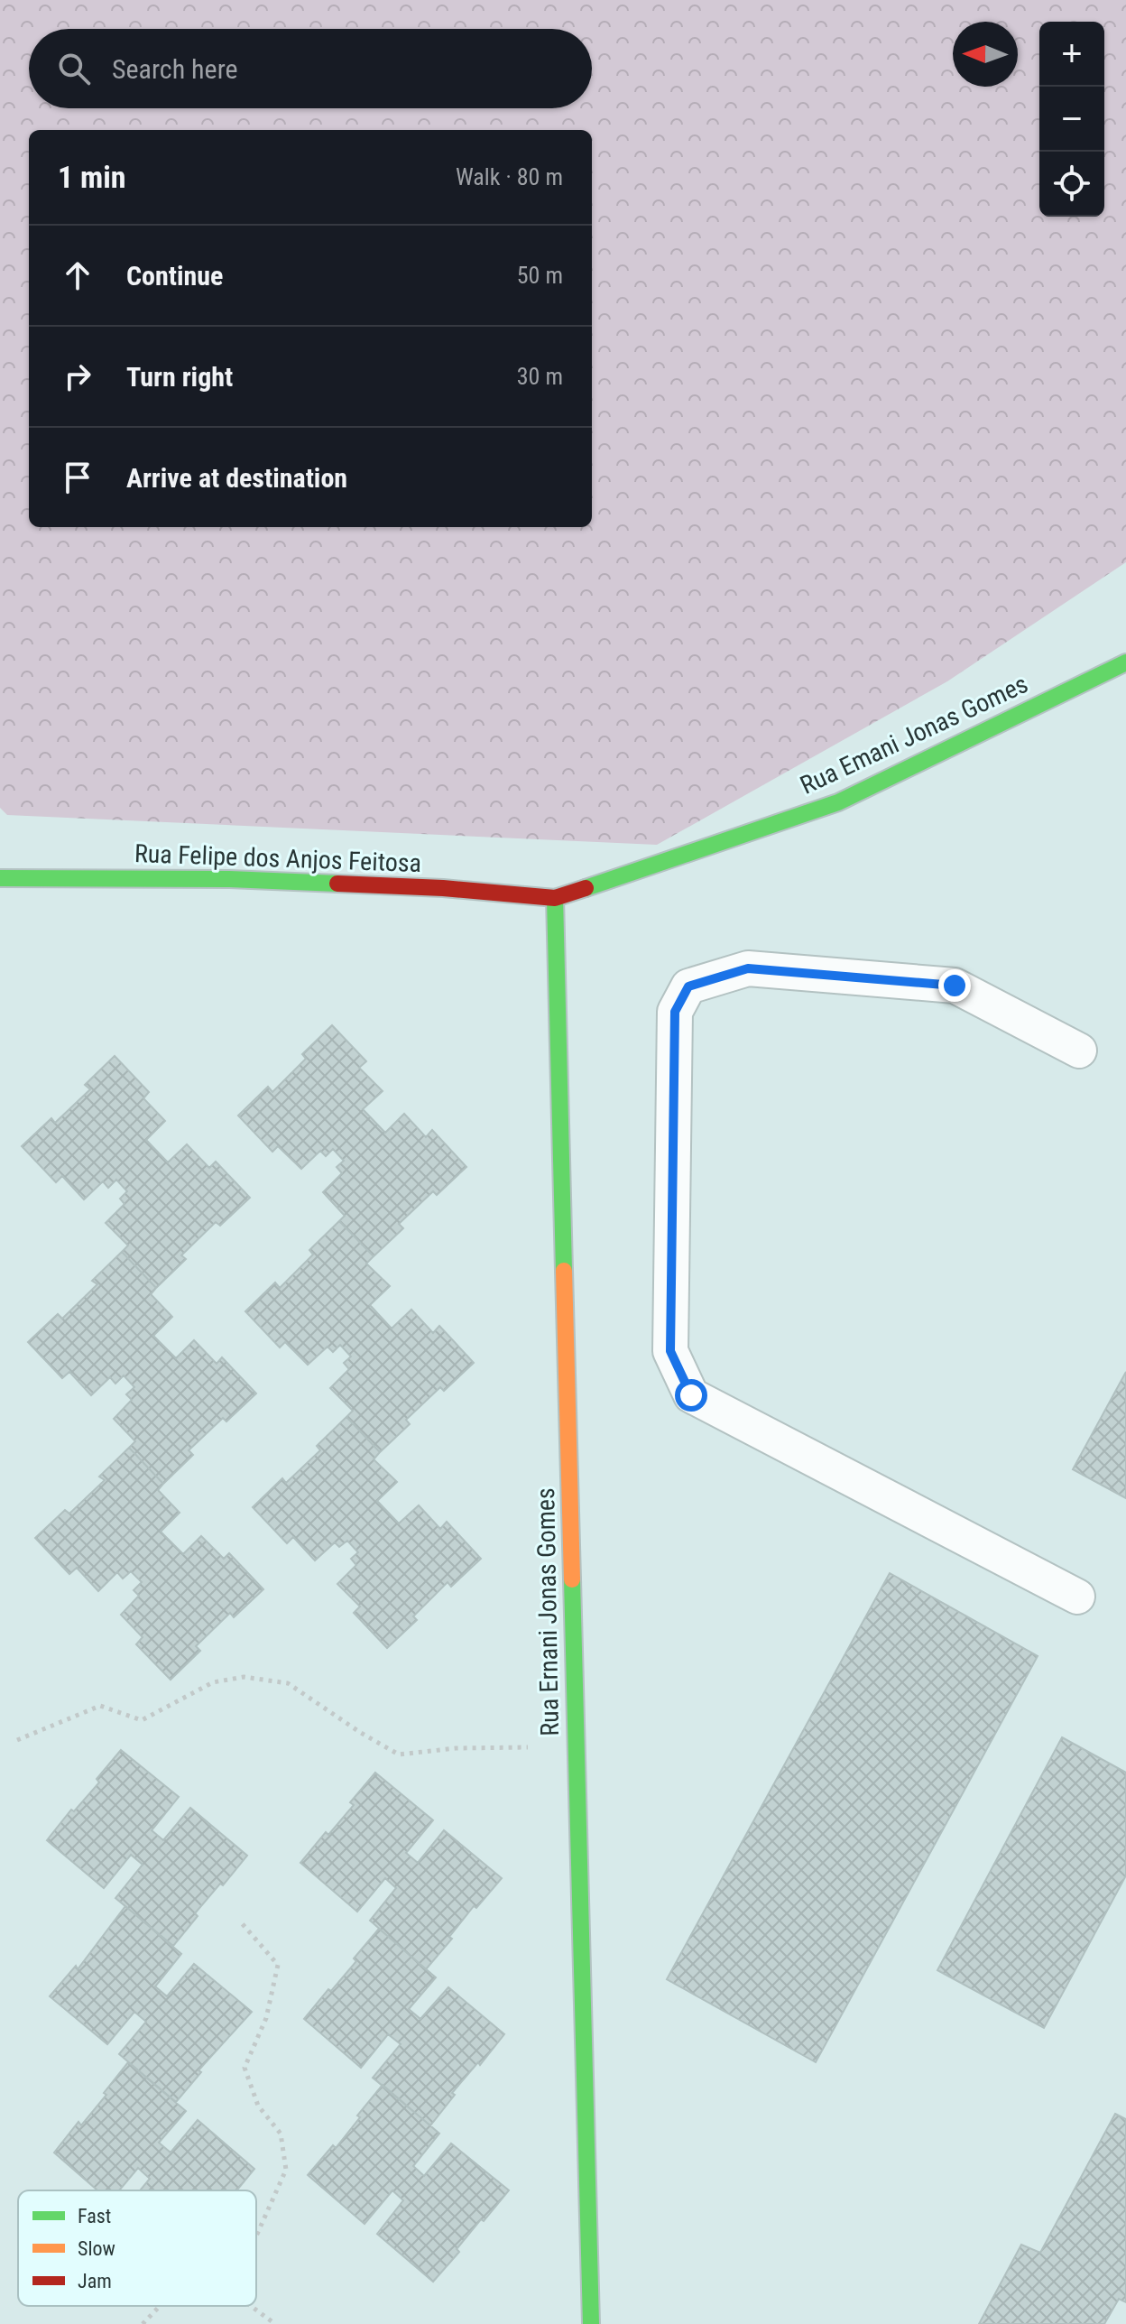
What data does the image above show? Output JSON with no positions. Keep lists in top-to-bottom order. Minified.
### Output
{"streets":{"street":["Rua Emani Jonas Gomes","Rua Felipe dos Anjos Feitosa","Rua Ernani Jonas Gomes"]},"crossings":[["Rua Emani Jonas Gomes","Rua Felipe dos Anjos Feitosa"],["Rua Emani Jonas Gomes","Rua Ernani Jonas Gomes"],["Rua Felipe dos Anjos Feitosa","Rua Ernani Jonas Gomes"]],"legend":["Fast","Slow","Jam"],"north":"left","page":{"map_buttons":["+","−"],"search":"Search here","heading":["1 min","Walk · 80 m"],"list":[["Continue","50 m"],["Turn right","30 m"],"Arrive at destination"]}}
